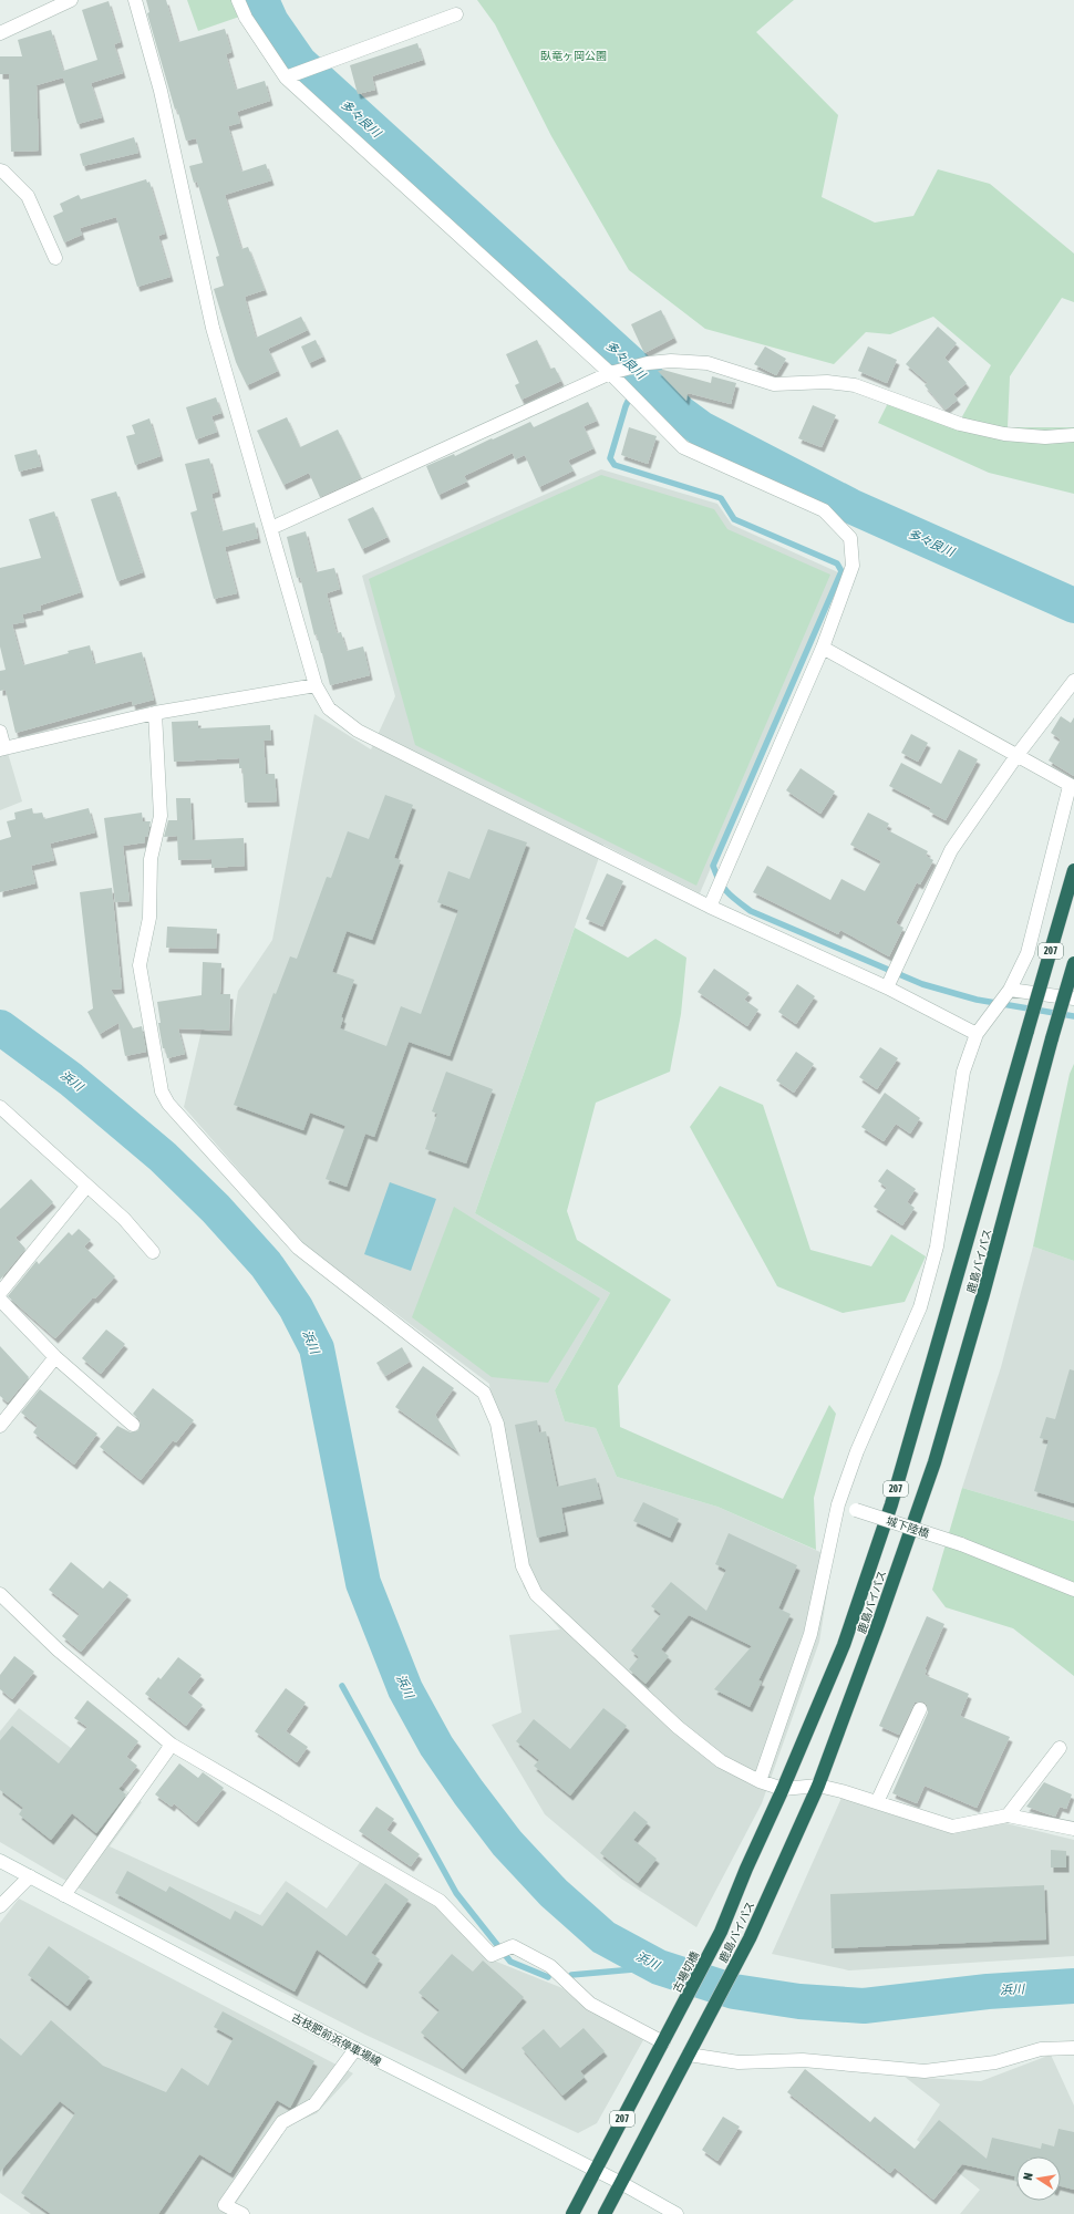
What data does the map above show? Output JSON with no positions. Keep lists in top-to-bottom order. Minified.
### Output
{"streets":{"highway":["207","鹿島バイパス","古場切橋"],"street":["城下陸橋","古枝肥前浜停車場線"]},"crossings":[["207","古場切橋"],["207","古枝肥前浜停車場線"],["鹿島バイパス","古場切橋"],["鹿島バイパス","古枝肥前浜停車場線"]],"water":["多々良川","浜川"],"parks":["臥竜ヶ岡公園"],"north":"left"}
